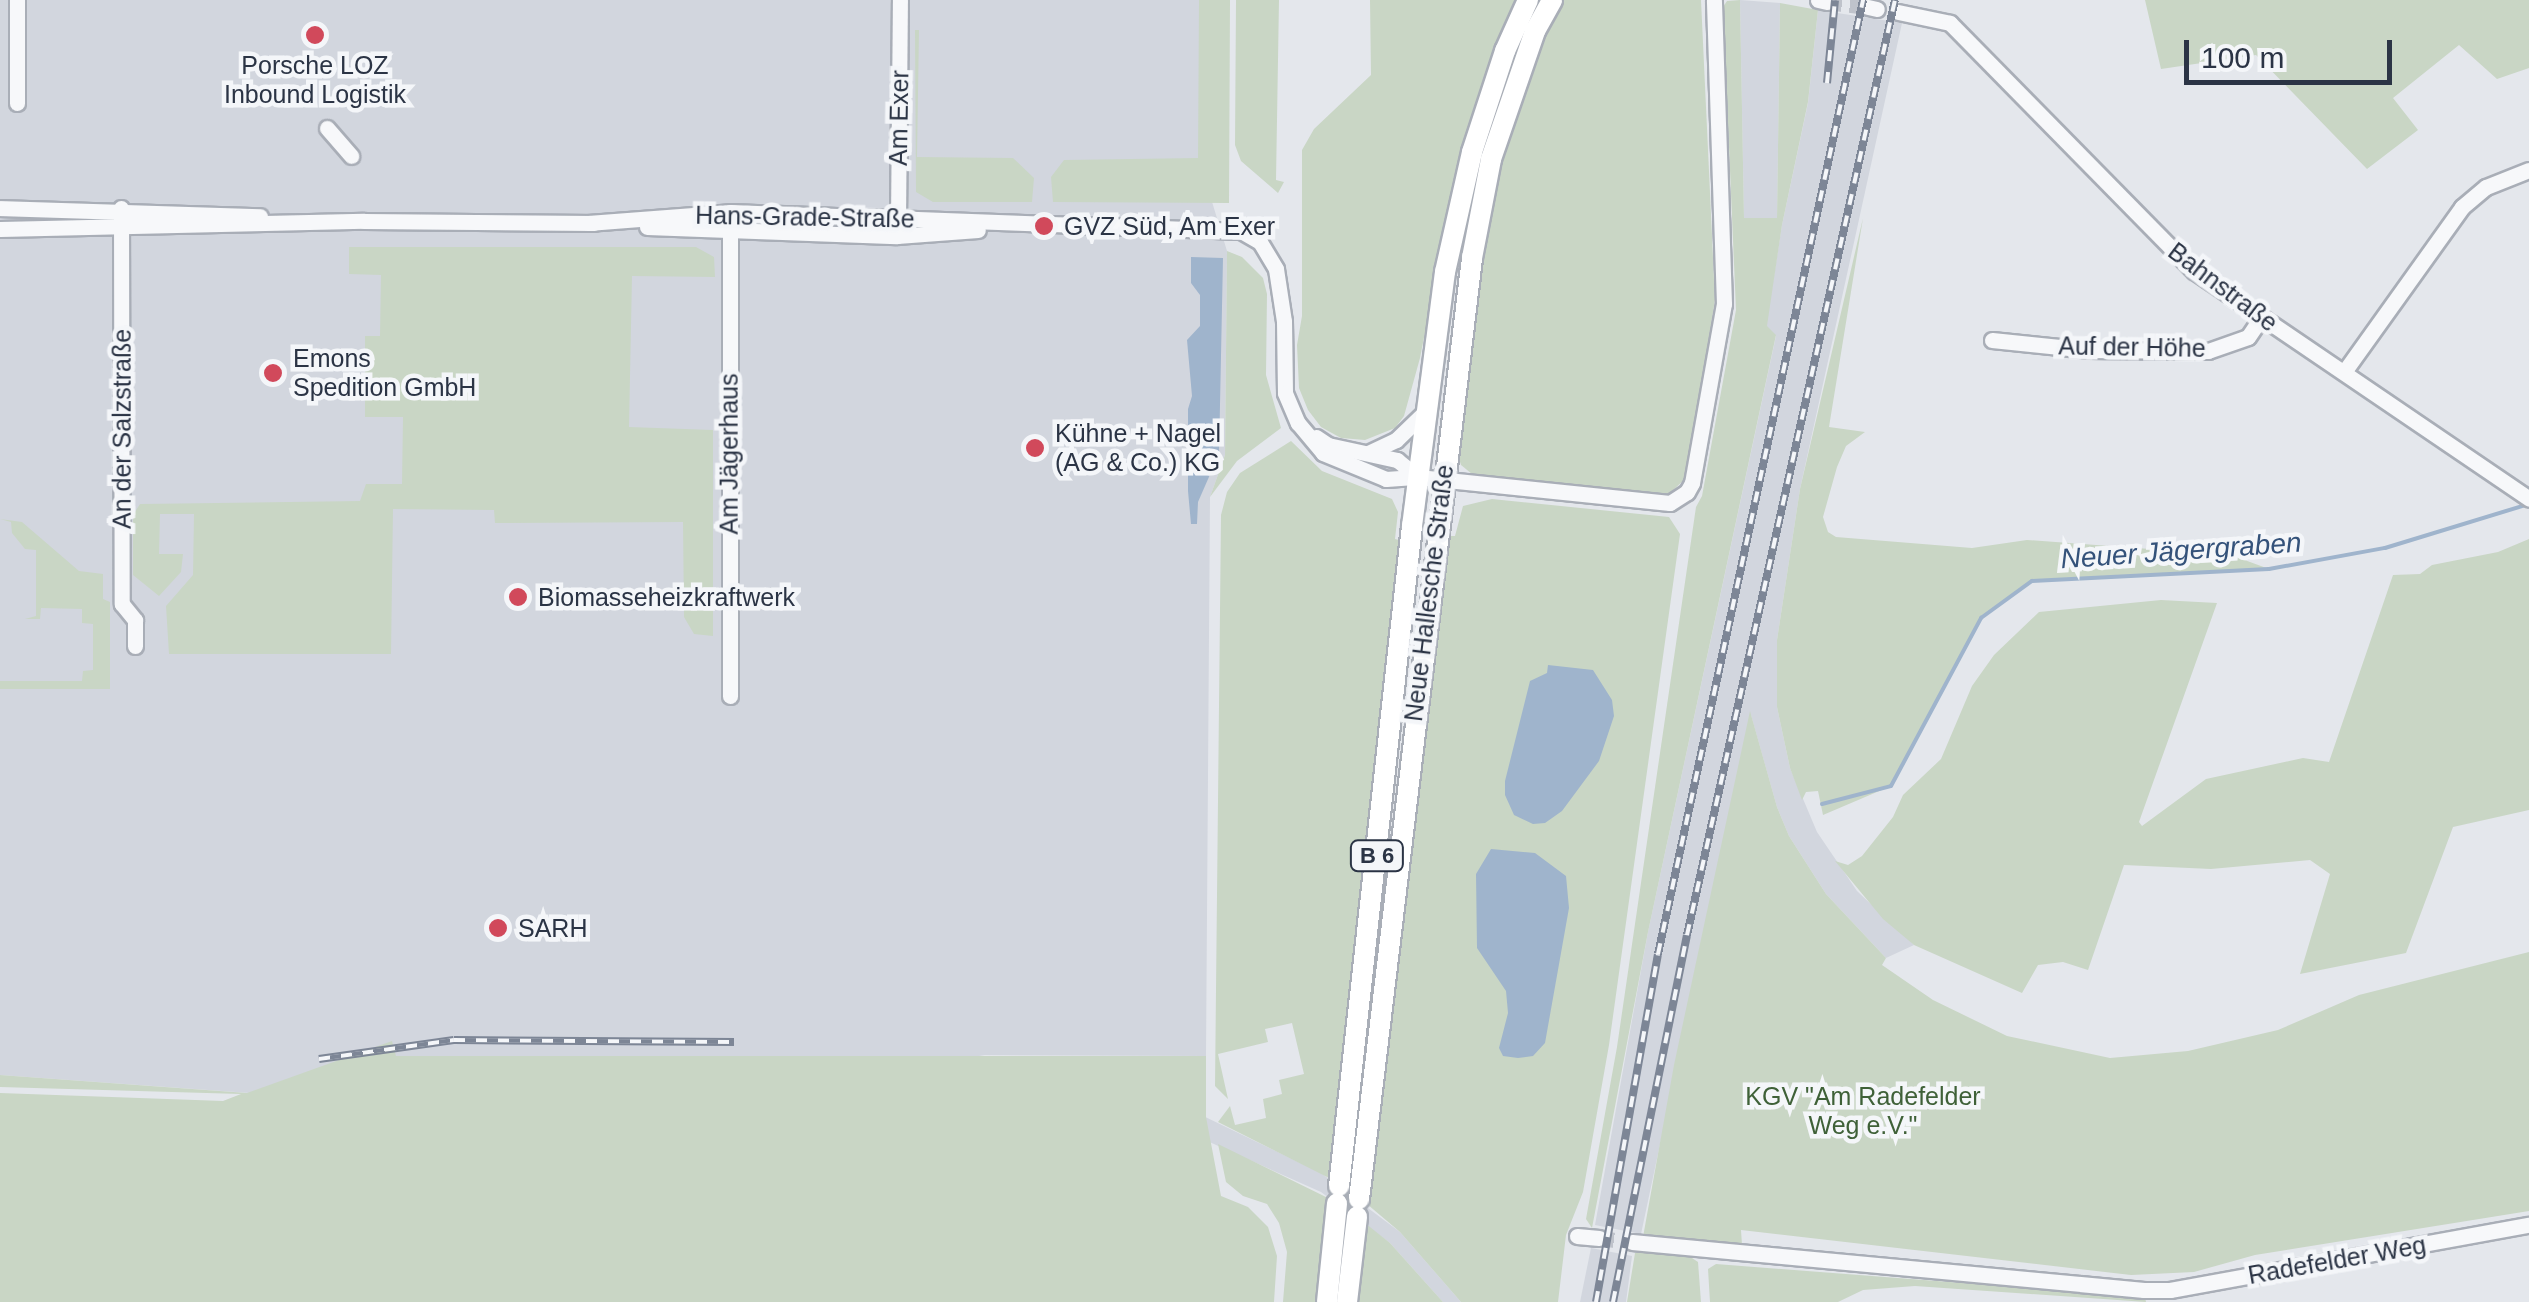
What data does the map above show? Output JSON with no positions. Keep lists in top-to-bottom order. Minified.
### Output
{"streets":{"main road":["Neue Hallesche Straße","B 6"],"street":["Am Exer","Hans-Grade-Straße","Bahnstraße","Auf der Höhe","An der Salzstraße","Am Jägerhaus","Radefelder Weg"]},"crossings":[["Am Exer","Hans-Grade-Straße"],["Hans-Grade-Straße","An der Salzstraße"],["Hans-Grade-Straße","Am Jägerhaus"],["Hans-Grade-Straße","Neue Hallesche Straße"],["Bahnstraße","Auf der Höhe"]],"water":["Neuer Jägergraben"],"parks":["KGV \"Am Radefelder Weg e.V.\""],"places":["Porsche LOZ Inbound Logistik","GVZ Süd, Am Exer","Emons Spedition GmbH","Kühne + Nagel (AG & Co.) KG","Biomasseheizkraftwerk","SARH"],"scale_bar":"100 m"}
